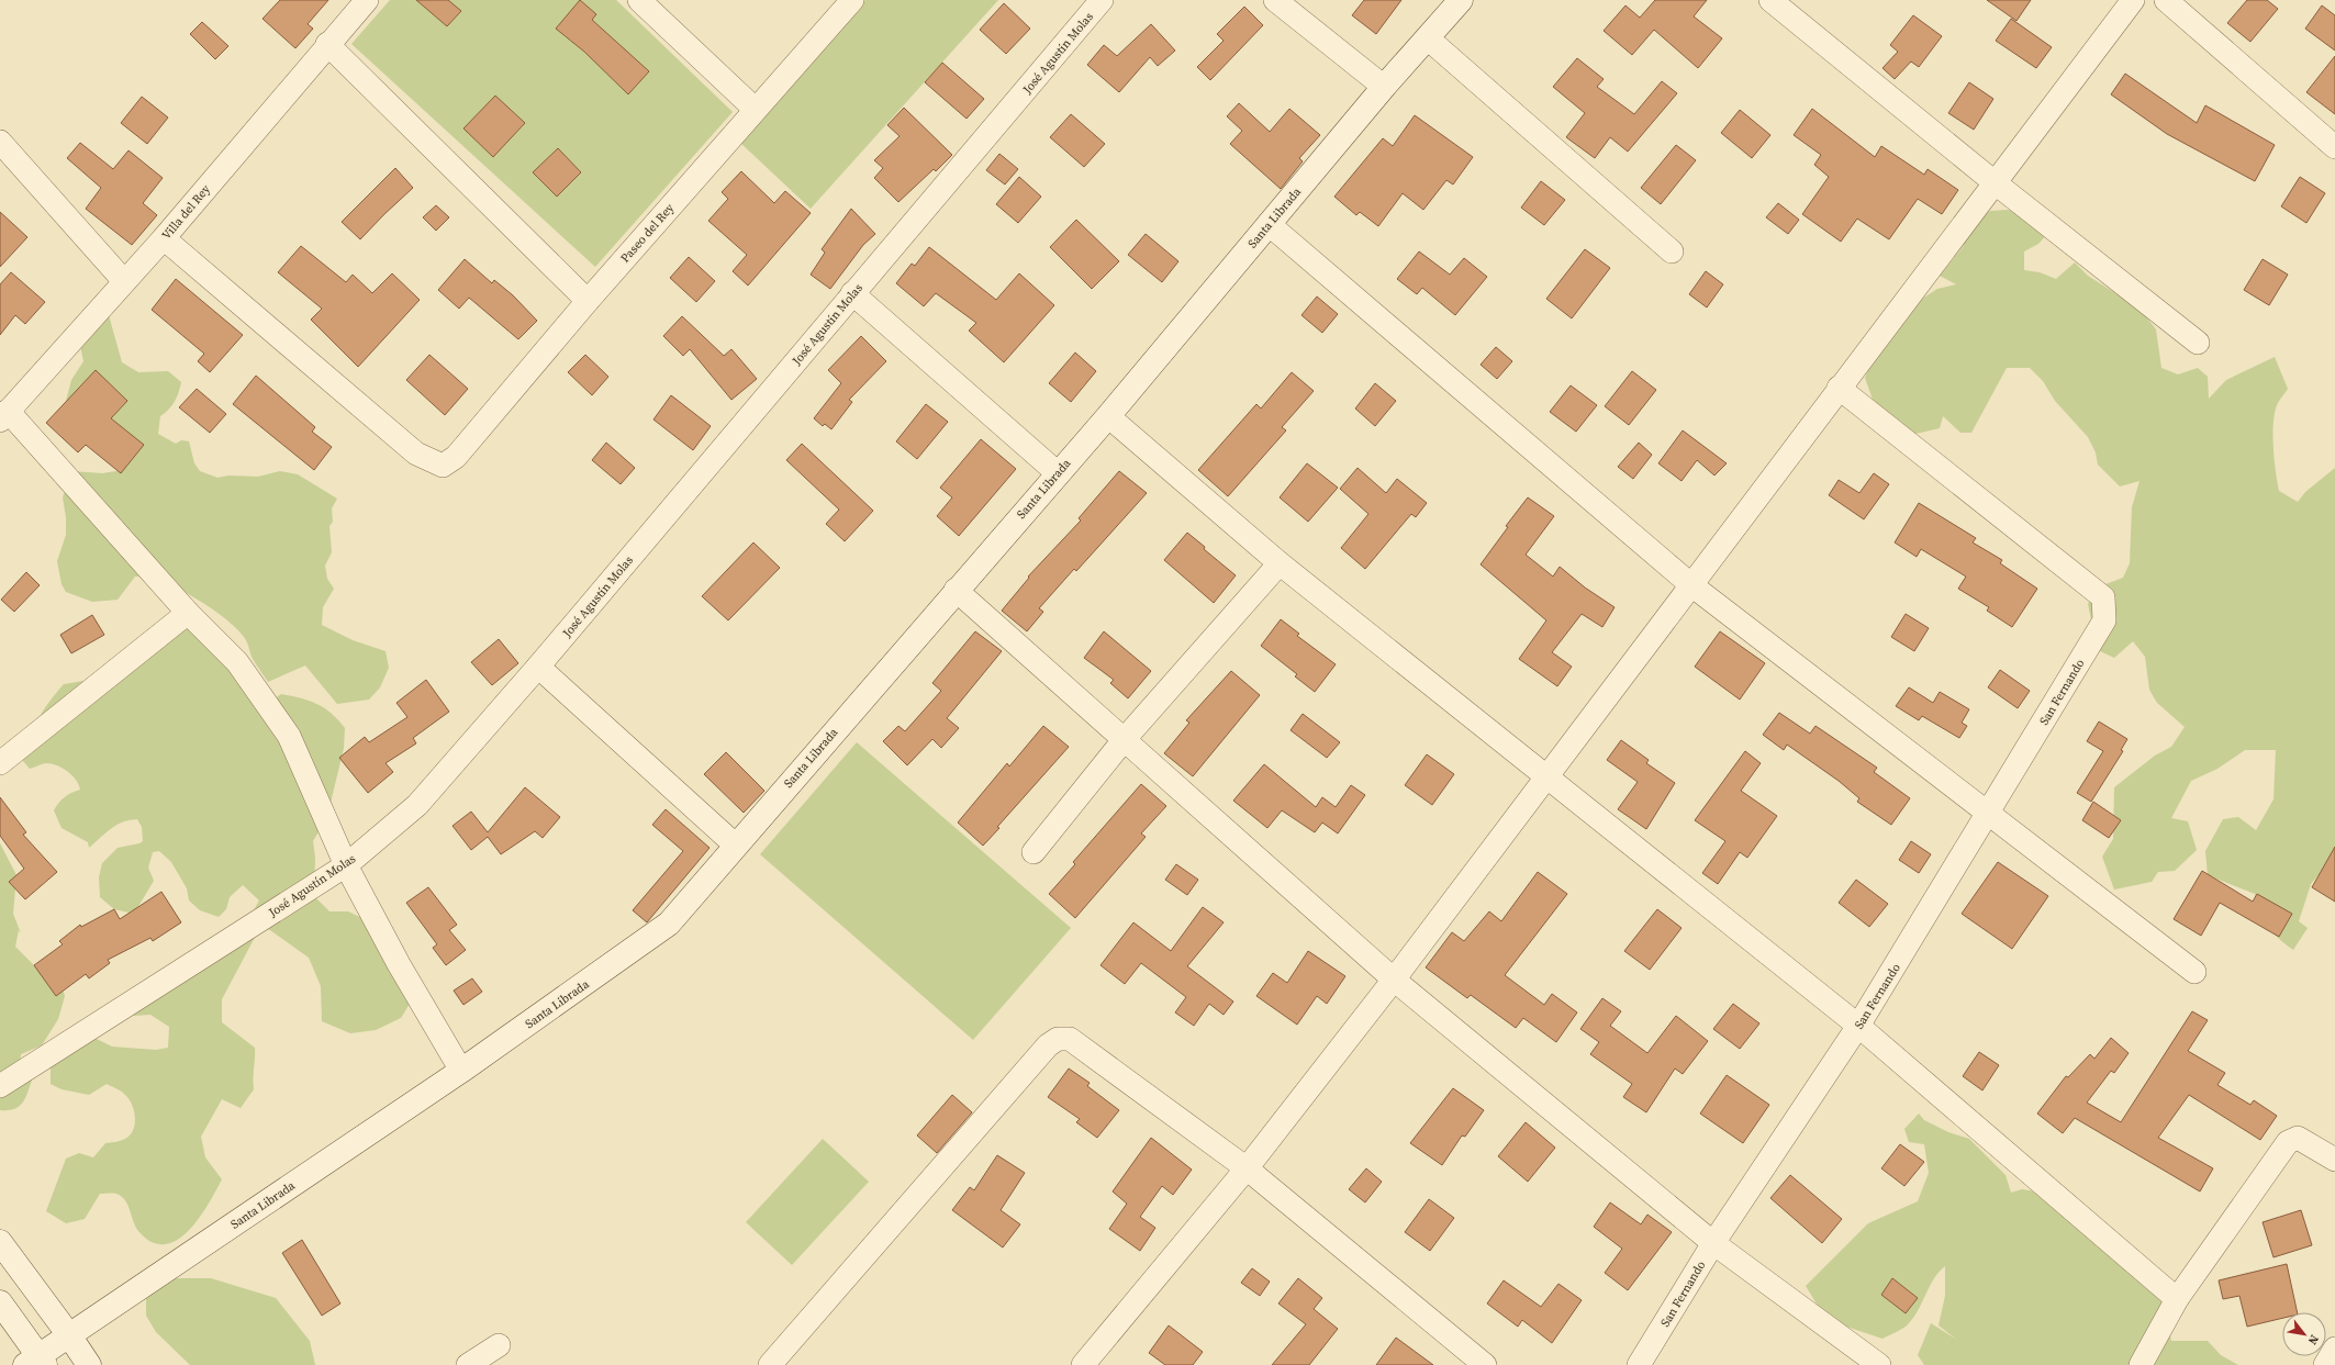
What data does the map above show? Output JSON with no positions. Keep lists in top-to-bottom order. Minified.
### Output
{"streets":{"street":["José Agustín Molas","Villa del Rey","Santa Librada","Paseo del Rey","San Fernando"]},"crossings":[["Villa del Rey","Paseo del Rey"]],"north":"bottom right"}
